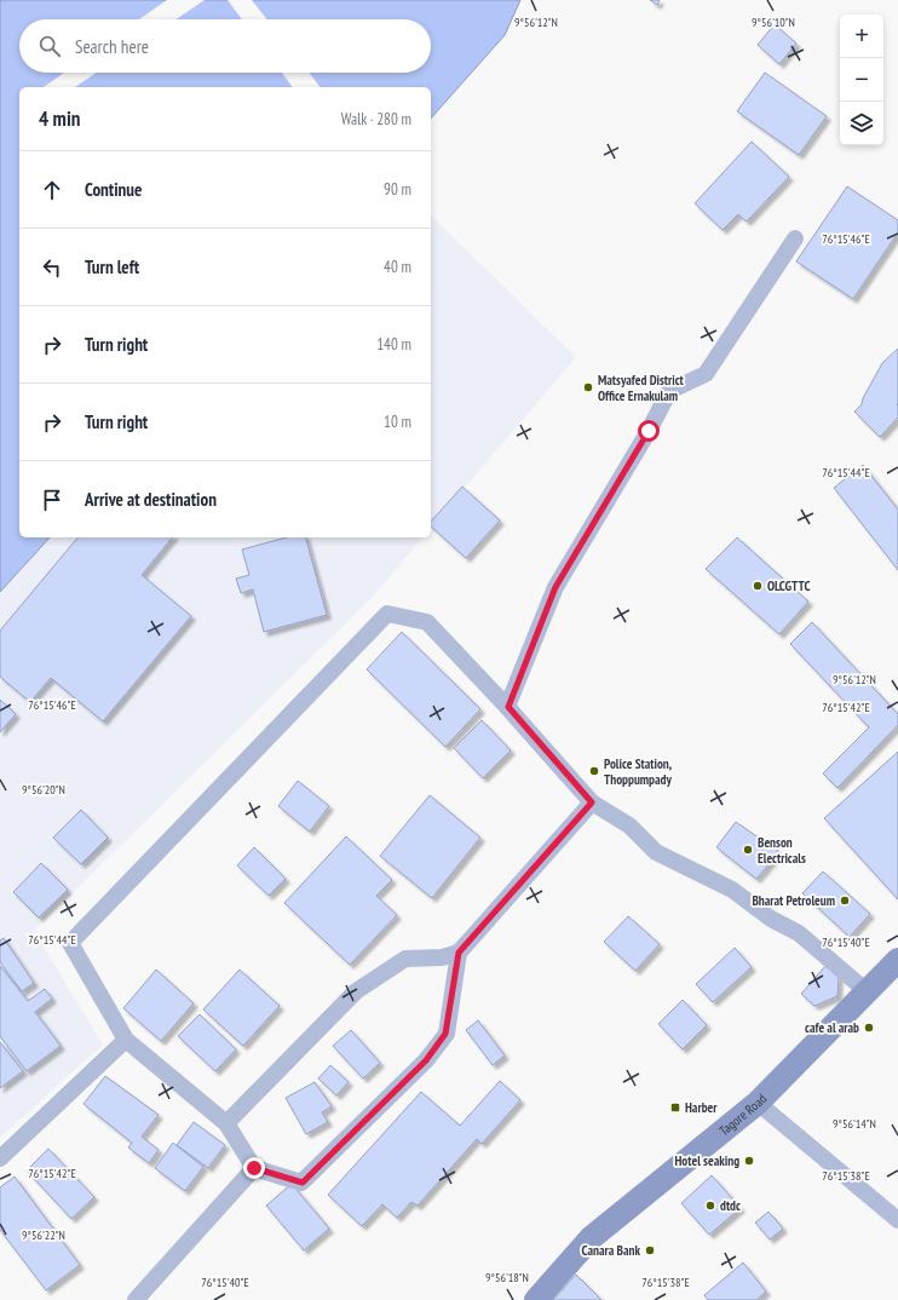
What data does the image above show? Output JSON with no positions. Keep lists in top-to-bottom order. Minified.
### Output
{"streets":{"main road":["Tagore Road"]},"places":{"other":["Matsyafed District Office Ernakulam","OLCGTTC","Police Station, Thoppumpady","Benson Electricals","Bharat Petroleum","cafe al arab","Hotel seaking","dtdc","Canara Bank"],"transit":["Harber"]},"page":{"map_buttons":["+","−"],"search":"Search here","heading":["4 min","Walk · 280 m"],"list":[["Continue","90 m"],["Turn left","40 m"],["Turn right","140 m"],["Turn right","10 m"],"Arrive at destination"]},"coordinates":["9°56'12\"N","9°56'10\"N","76°15'46\"E","76°15'44\"E","76°15'42\"E","9°56'20\"N","76°15'40\"E","9°56'14\"N","76°15'38\"E","9°56'22\"N","9°56'18\"N"]}
